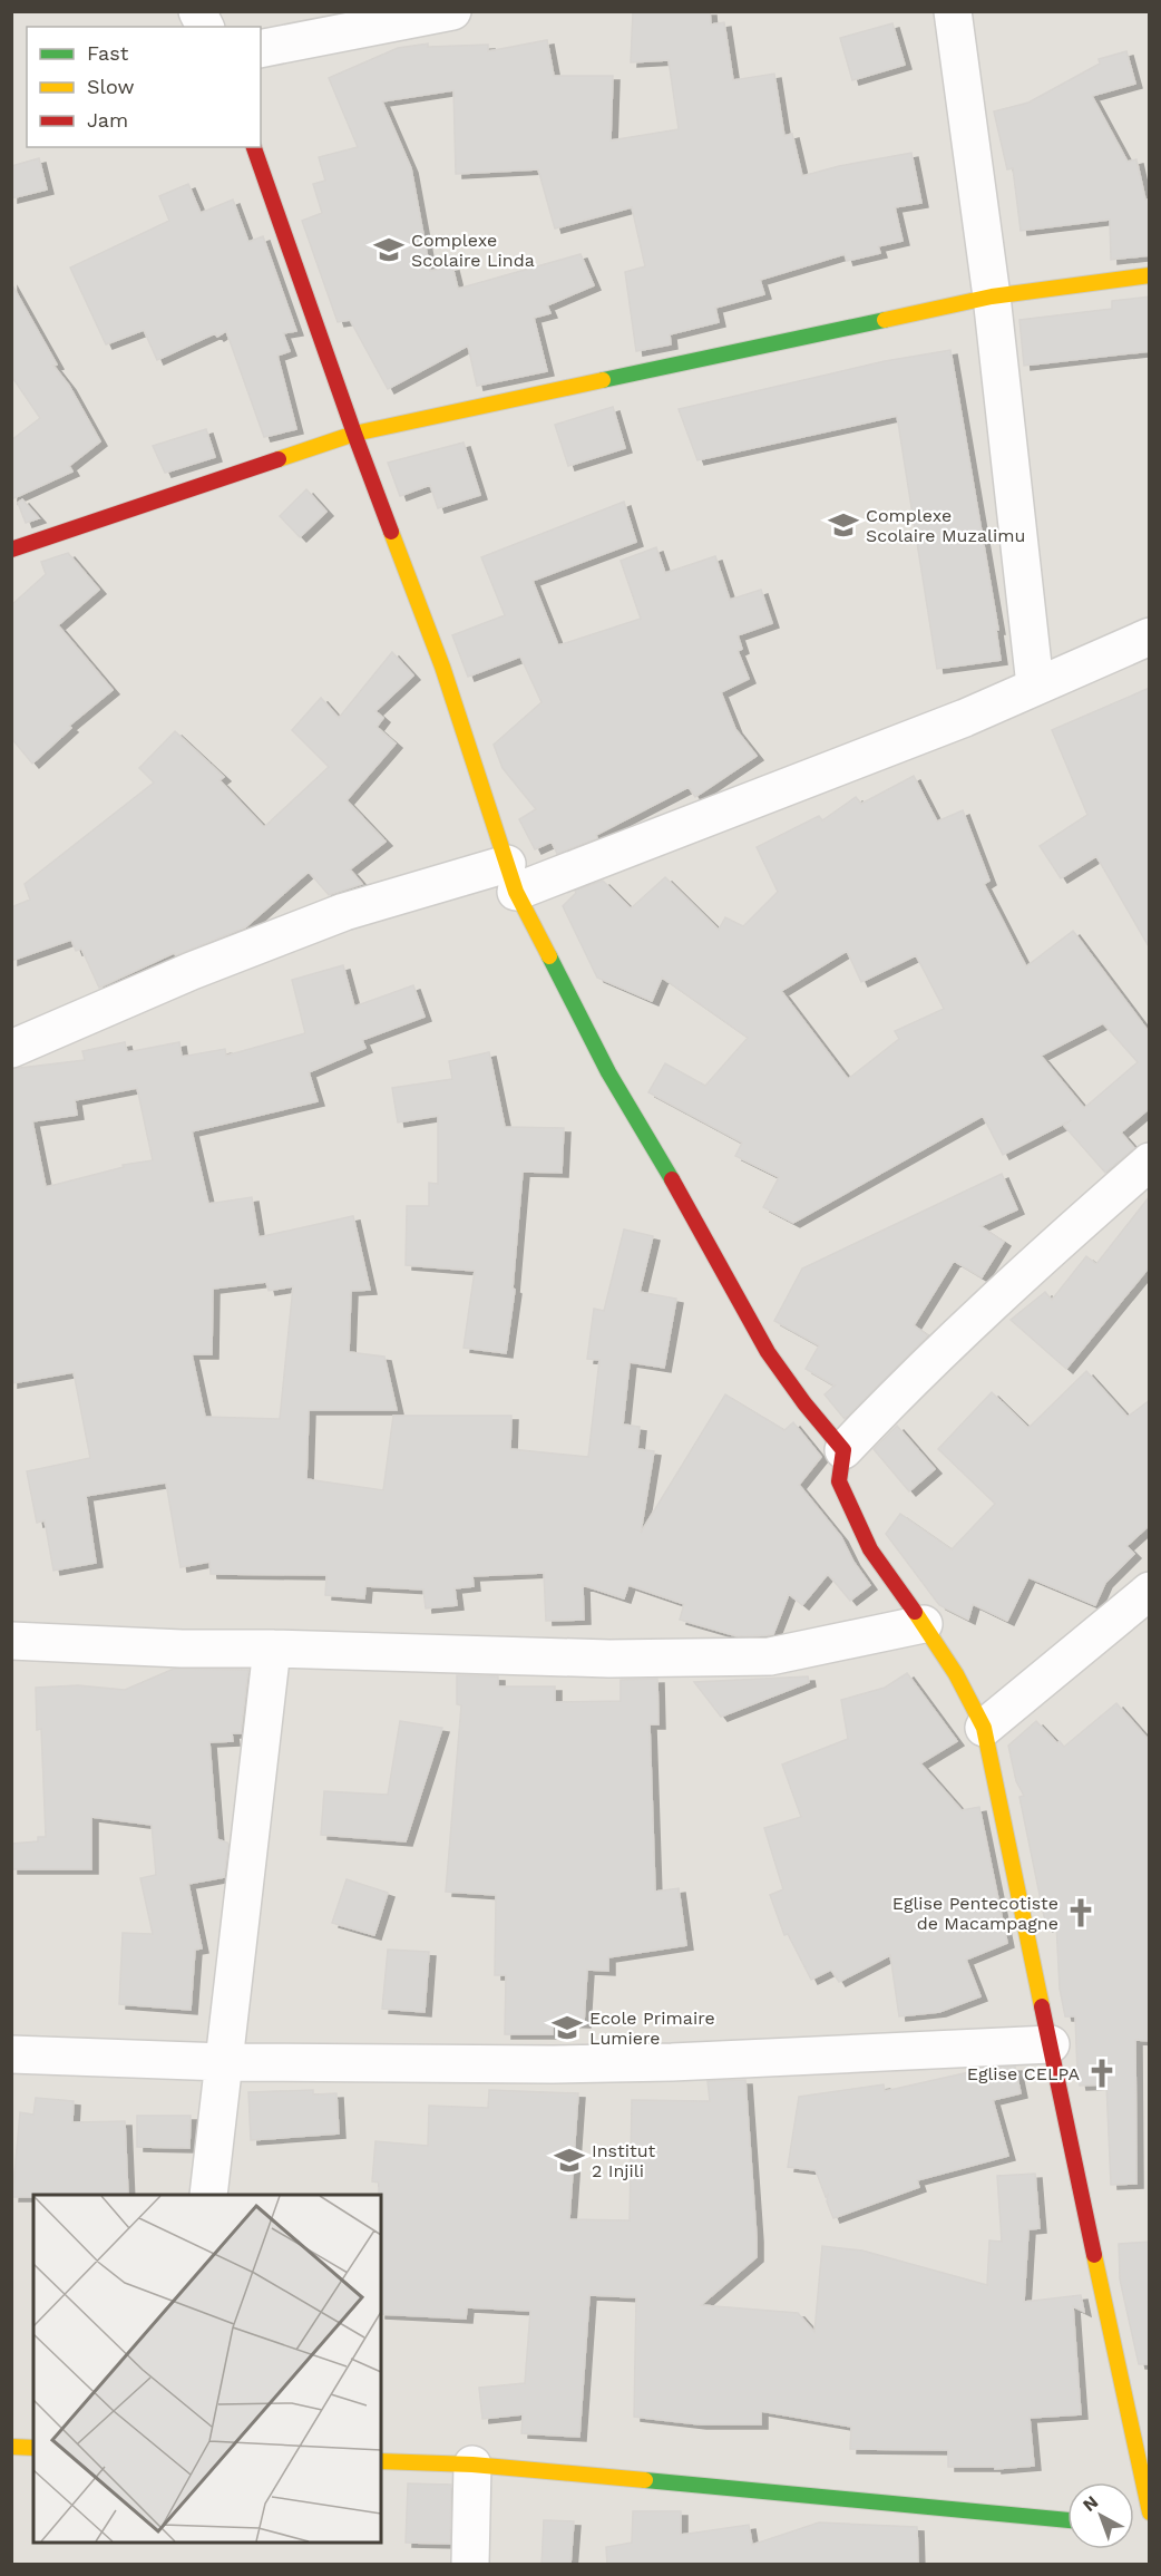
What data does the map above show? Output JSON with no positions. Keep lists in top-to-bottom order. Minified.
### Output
{"places":{"school or university":["Complexe Scolaire Linda","Complexe Scolaire Muzalimu","Ecole Primaire Lumiere","Institut 2 Injili"],"church":["Eglise Pentecotiste de Macampagne","Eglise CELPA"]},"legend":["Fast","Slow","Jam"],"north":"top left"}
